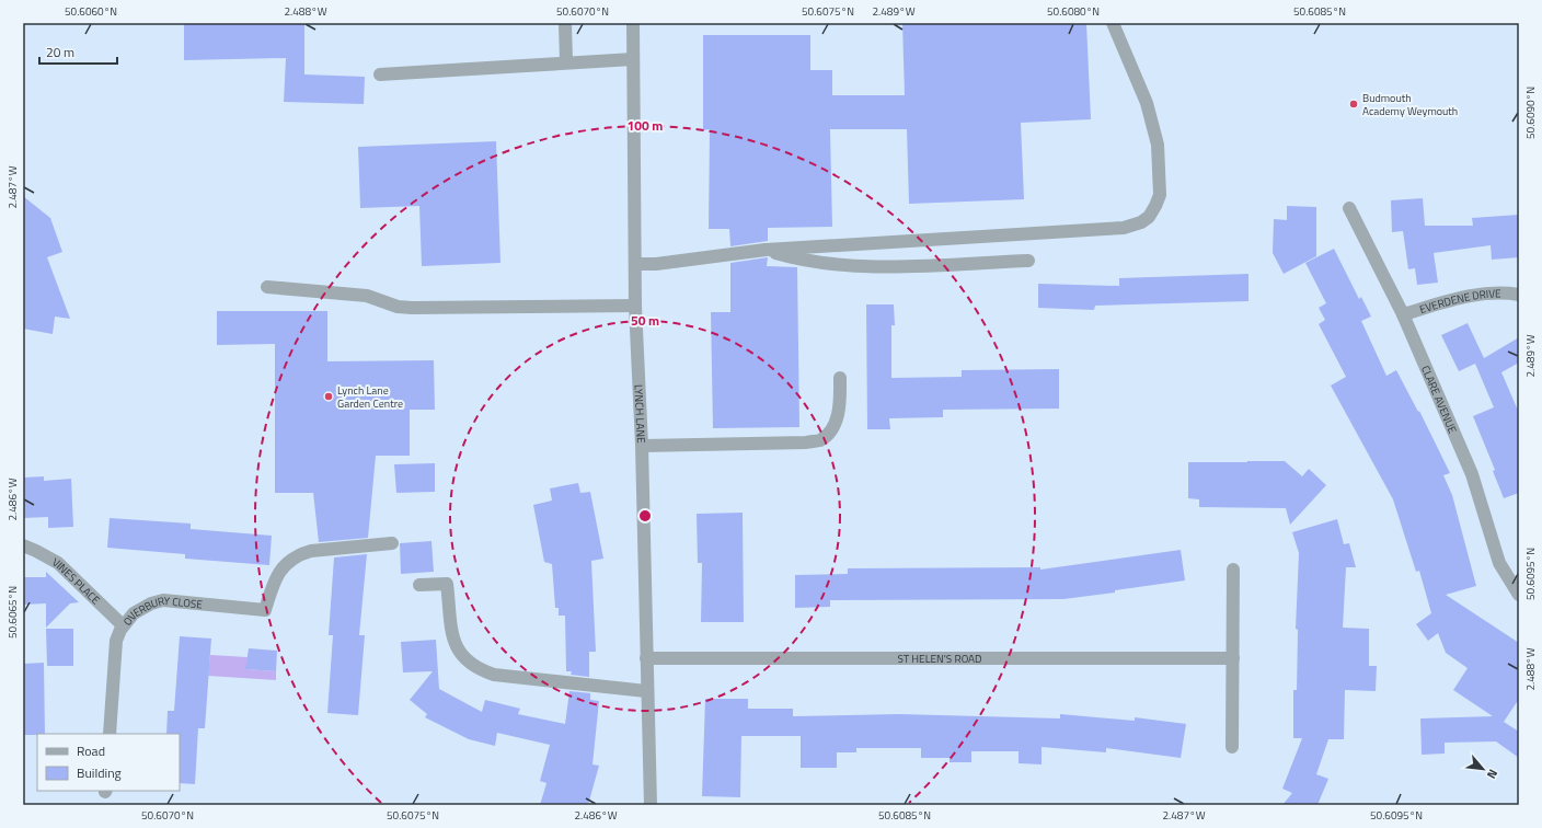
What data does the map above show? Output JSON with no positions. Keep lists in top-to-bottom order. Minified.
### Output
{"streets":{"street":["EVERDENE DRIVE","CLARE AVENUE","LYNCH LANE","VINES PLACE","OVERBURY CLOSE","ST HELEN'S ROAD"]},"crossings":[["EVERDENE DRIVE","CLARE AVENUE"],["LYNCH LANE","ST HELEN'S ROAD"],["VINES PLACE","OVERBURY CLOSE"]],"places":["Budmouth Academy Weymouth","Lynch Lane Garden Centre"],"legend":["Road","Building"],"scale_bar":"20 m","north":"bottom right","coordinates":["50.6060°N","2.488°W","50.6070°N","50.6075°N","2.489°W","50.6080°N","50.6085°N","50.6090°N","2.487°W","2.486°W","50.6095°N","50.6065°N"],"rings":["100 m","50 m"]}
